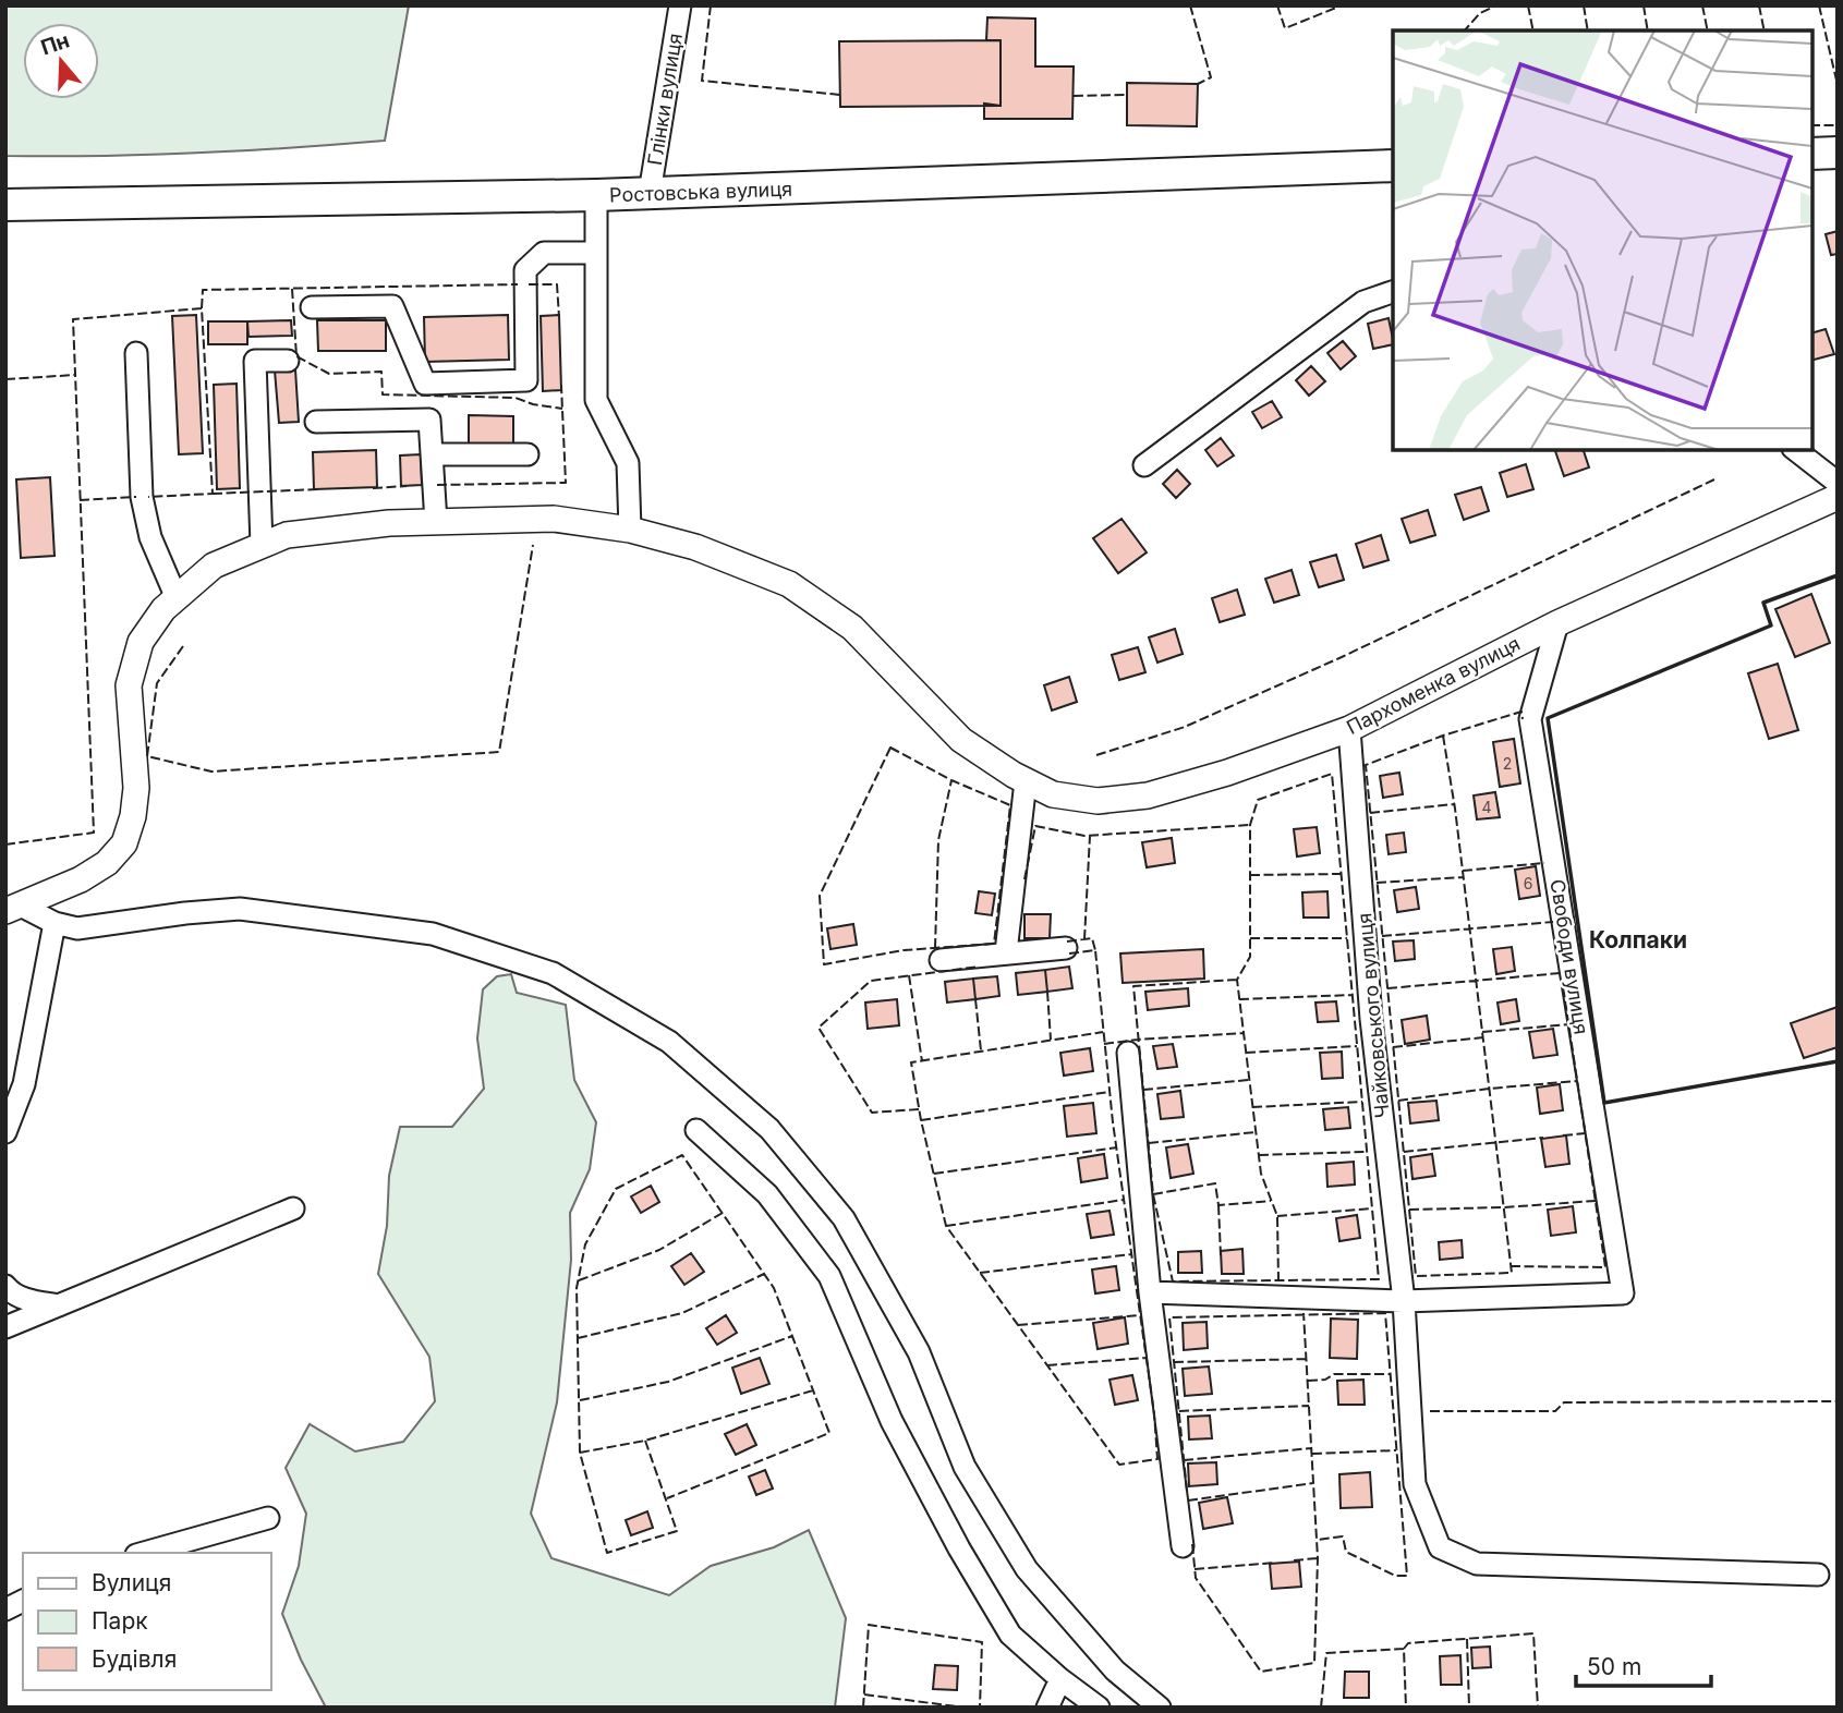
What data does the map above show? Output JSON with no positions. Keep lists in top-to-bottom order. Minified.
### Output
{"streets":{"highway":["Ростовська вулиця"],"main road":["Пархоменка вулиця"],"street":["Глінки вулиця","Свободи вулиця","Чайковського вулиця"]},"crossings":[["Глінки вулиця","Ростовська вулиця"],["Пархоменка вулиця","Свободи вулиця"],["Пархоменка вулиця","Чайковського вулиця"],["Свободи вулиця","Чайковського вулиця"]],"districts":["Колпаки"],"house_numbers":["2","4","6"],"legend":["Вулиця","Парк","Будівля"],"scale_bar":"50 m","north":"top"}
